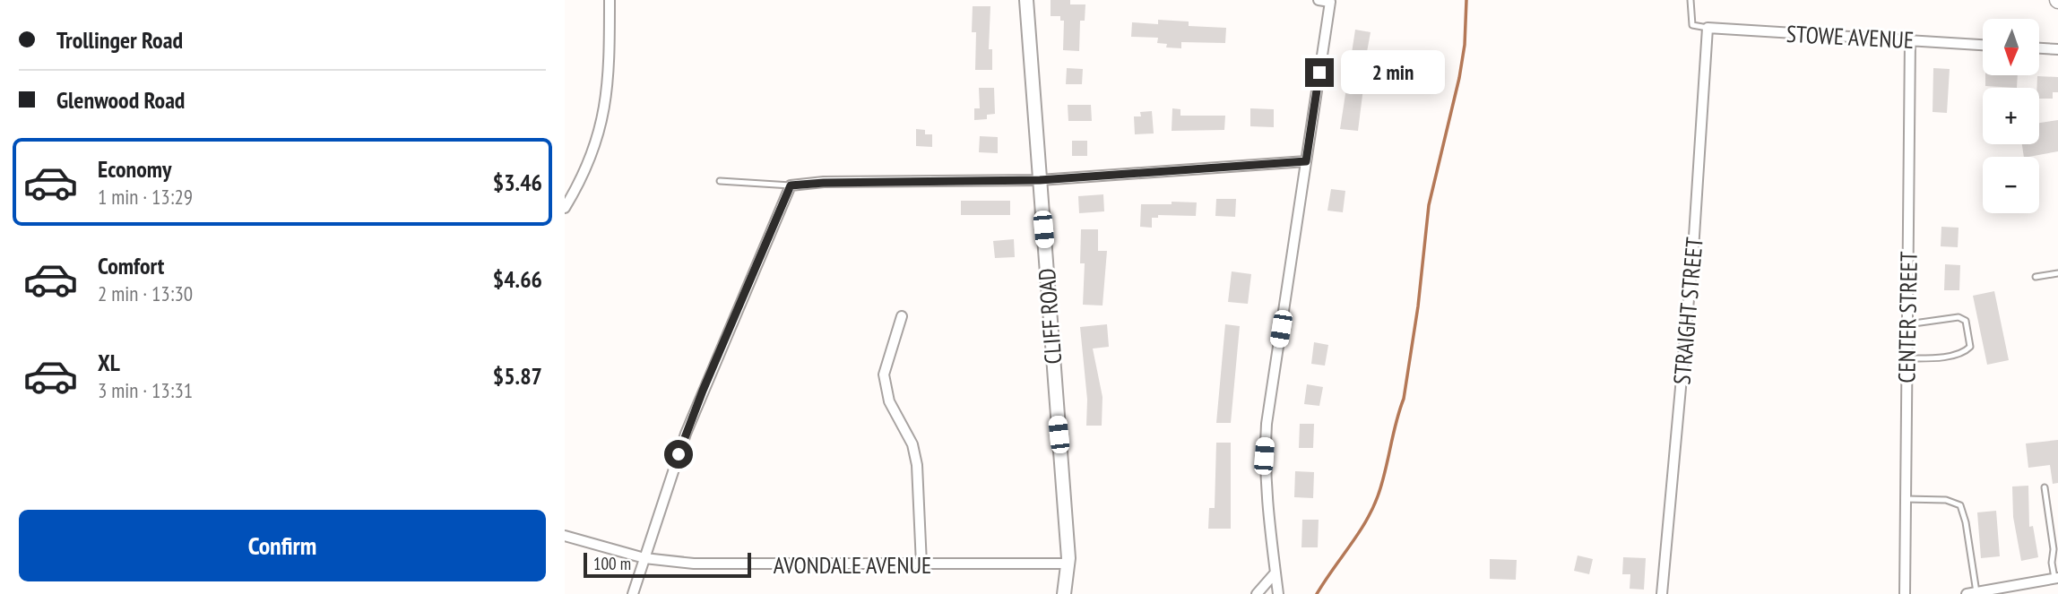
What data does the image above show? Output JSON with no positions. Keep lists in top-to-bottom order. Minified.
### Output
{"streets":{"street":["STOWE AVENUE","STRAIGHT STREET","CLIFF ROAD","CENTER STREET","AVONDALE AVENUE"]},"crossings":[["STOWE AVENUE","STRAIGHT STREET"],["STOWE AVENUE","CENTER STREET"],["CLIFF ROAD","AVONDALE AVENUE"]],"scale_bar":"100 m","north":"bottom","page":{"banner":["Trollinger Road","Glenwood Road"],"map_buttons":["+","−"],"bubble":"2 min","list":[{"name":"Economy","note":"1 min · 13:29","value":"$3.46"},{"name":"Comfort","note":"2 min · 13:30","value":"$4.66"},{"name":"XL","note":"3 min · 13:31","value":"$5.87"}],"buttons":"Confirm","scale":"100 m"}}
